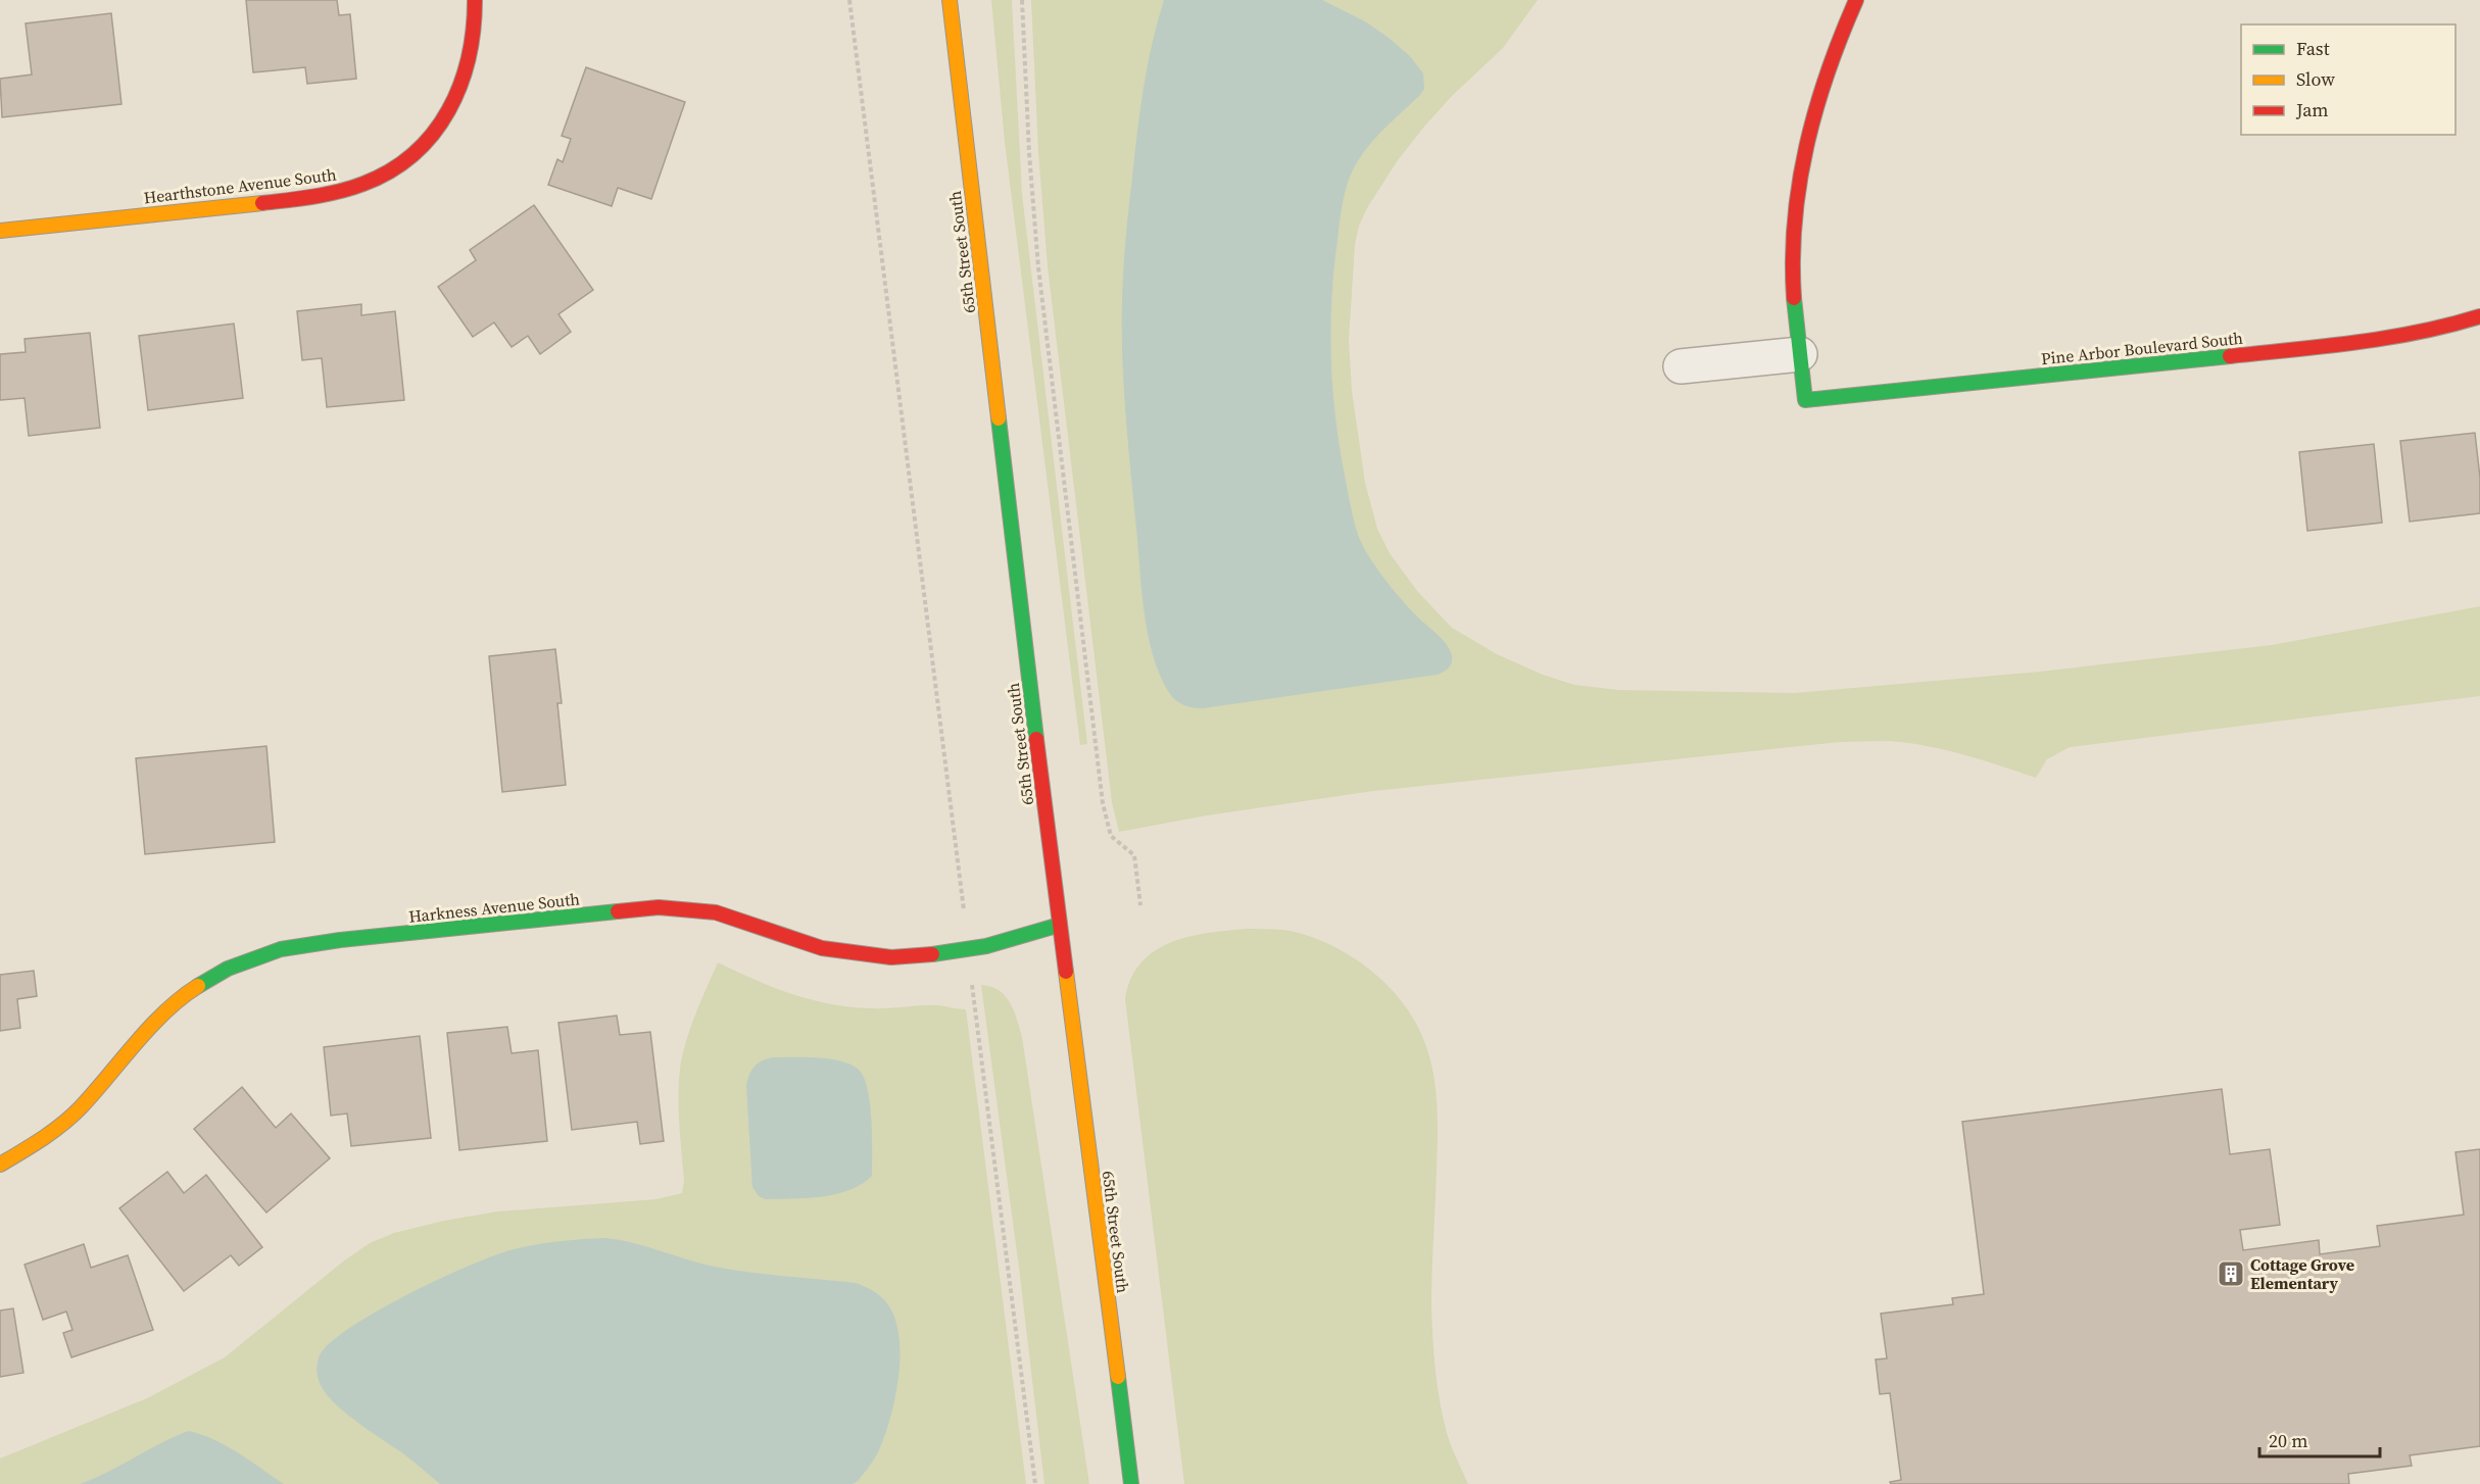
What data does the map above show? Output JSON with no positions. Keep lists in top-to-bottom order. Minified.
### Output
{"streets":{"street":["Hearthstone Avenue South","65th Street South","Pine Arbor Boulevard South","Harkness Avenue South"]},"crossings":[["65th Street South","Harkness Avenue South"]],"places":{"building":["Cottage Grove Elementary"]},"legend":["Fast","Slow","Jam"],"scale_bar":"20 m"}
